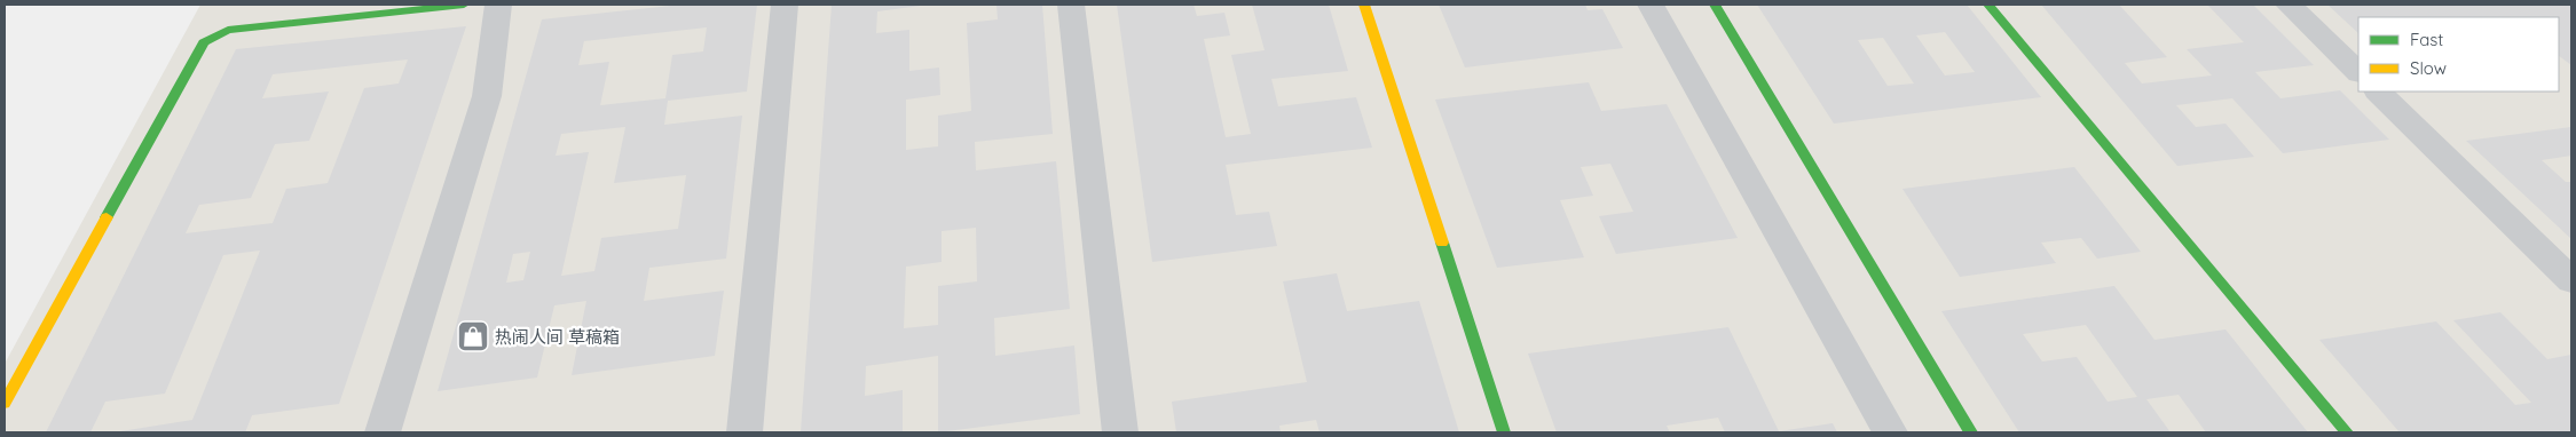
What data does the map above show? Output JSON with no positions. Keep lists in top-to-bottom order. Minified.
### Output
{"places":{"shop":["热闹人间 草稿箱"]},"legend":["Fast","Slow"]}
